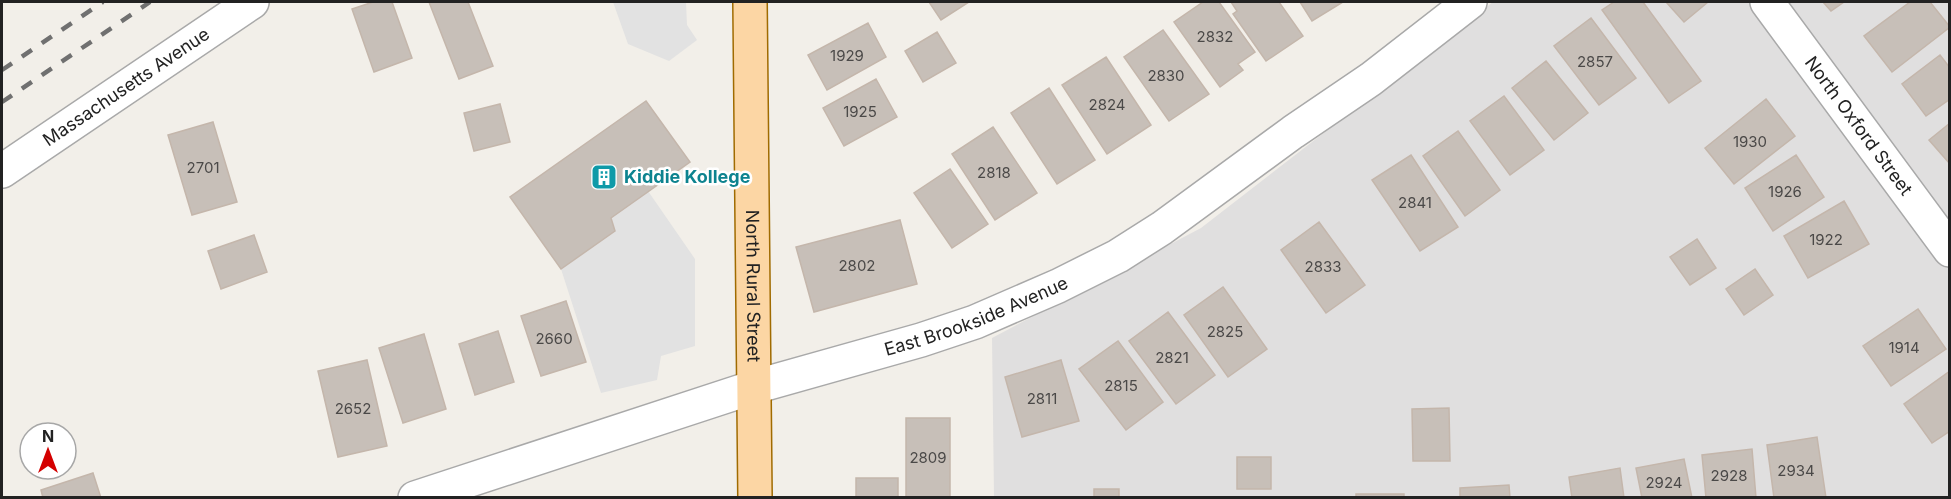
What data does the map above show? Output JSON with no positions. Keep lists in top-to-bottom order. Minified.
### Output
{"streets":{"main road":["North Rural Street"],"street":["Massachusetts Avenue","North Oxford Street","East Brookside Avenue"]},"crossings":[["North Rural Street","East Brookside Avenue"]],"places":{"building":["Kiddie Kollege"]},"house_numbers":["2832","1929","2857","2830","2824","1925","1930","2701","2818","1926","2841","1922","2802","2833","2825","2660","1914","2821","2815","2811","2652","2809","2934","2928","2924"],"north":"top"}
